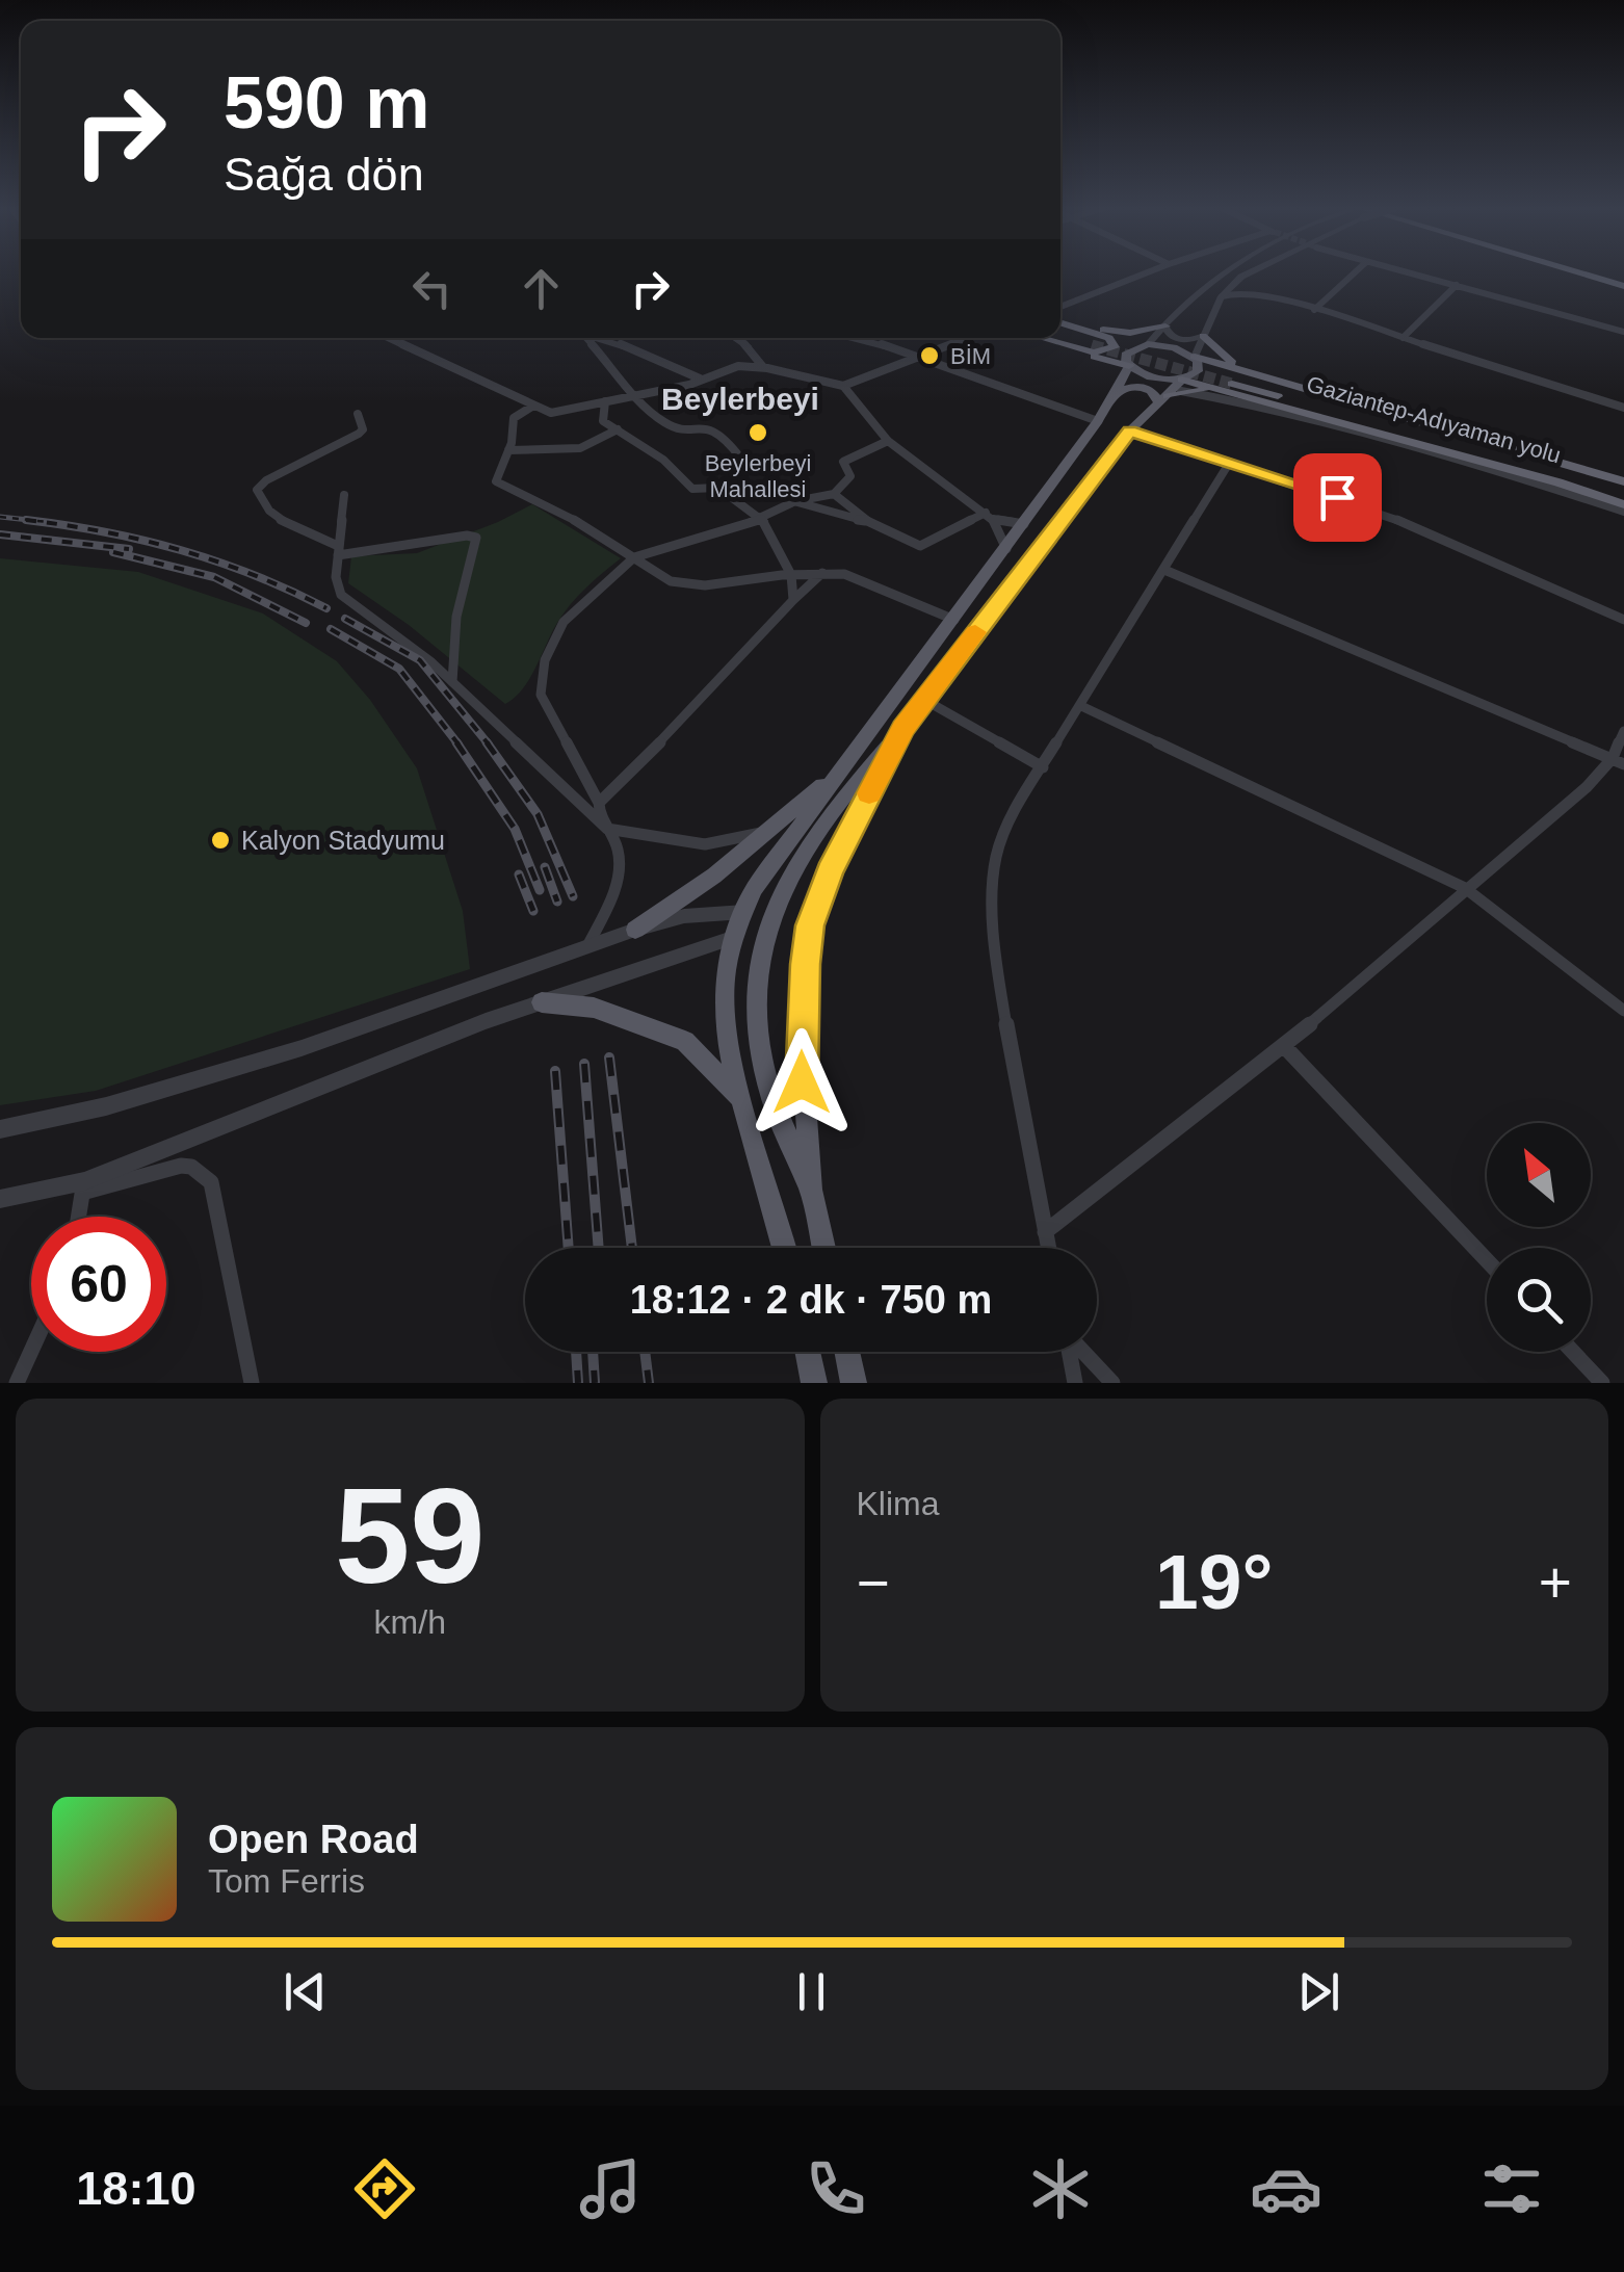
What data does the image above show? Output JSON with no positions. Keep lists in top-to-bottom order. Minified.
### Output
{"streets":{"highway":["Gaziantep-Adıyaman yolu"]},"districts":["Beylerbeyi"],"places":["BİM","Beylerbeyi Mahallesi","Kalyon Stadyumu"],"north":"top left","page":{"turn":["590 m","Sağa dön"],"limit":"60","trip":"18:12 · 2 dk · 750 m","tile":[["59","km/h"],"Klima"],"heat":["−","19°","+"],"song":["Open Road","Tom Ferris"],"tabs":"18:10"}}
